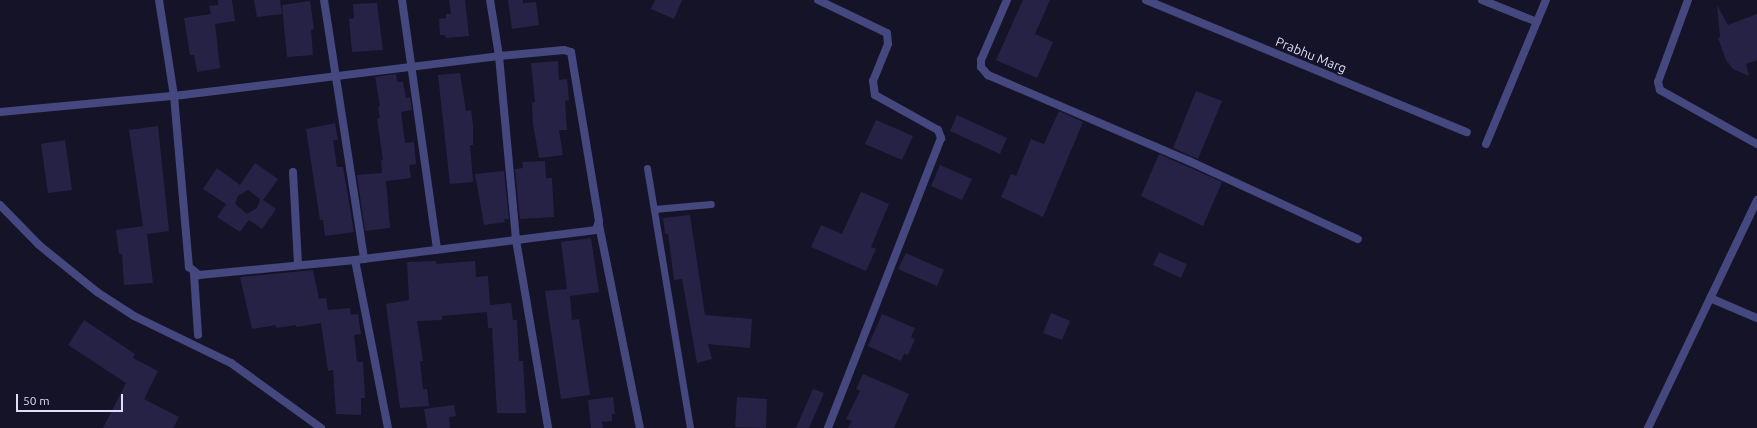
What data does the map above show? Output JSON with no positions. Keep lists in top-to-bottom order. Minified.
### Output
{"streets":{"street":["Prabhu Marg"]},"scale_bar":"50 m"}
